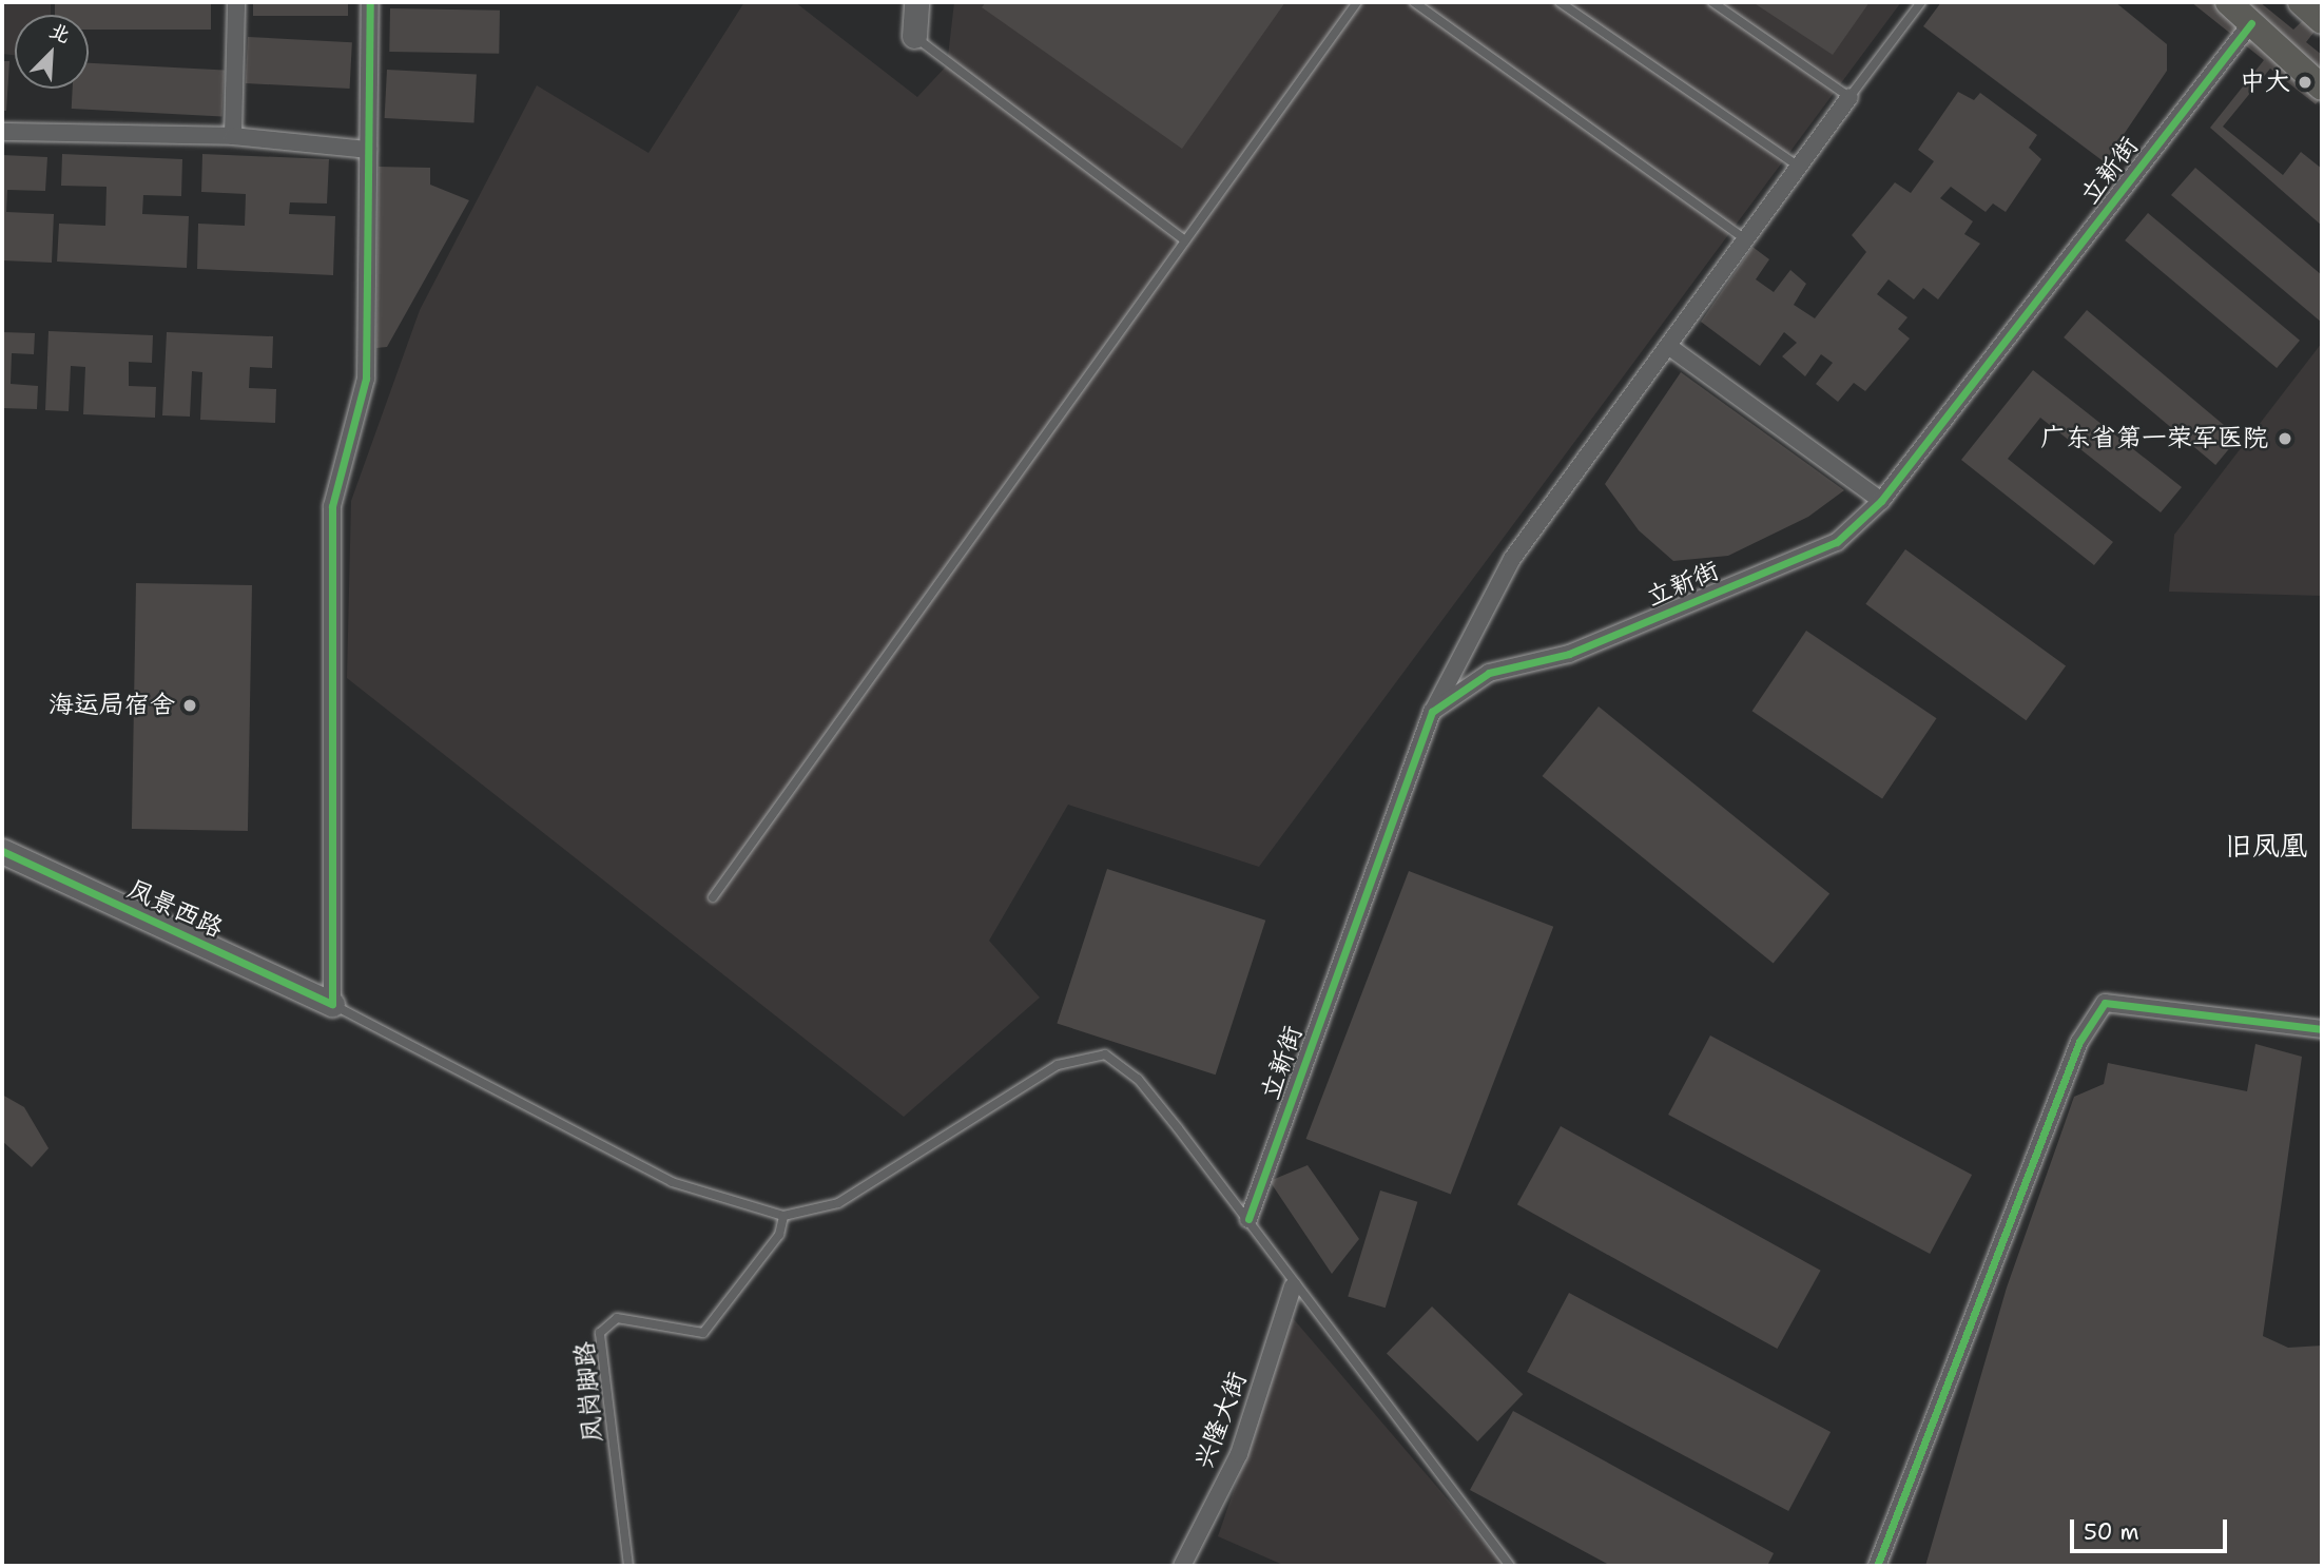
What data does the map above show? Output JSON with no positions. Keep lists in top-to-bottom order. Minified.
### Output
{"streets":{"street":["立新街","凤景西路","兴隆大街"],"lane":["凤岗脚路"]},"districts":["旧凤凰"],"places":["中大","广东省第一荣军医院","海运局宿舍"],"scale_bar":"50 m","north":"top right"}
